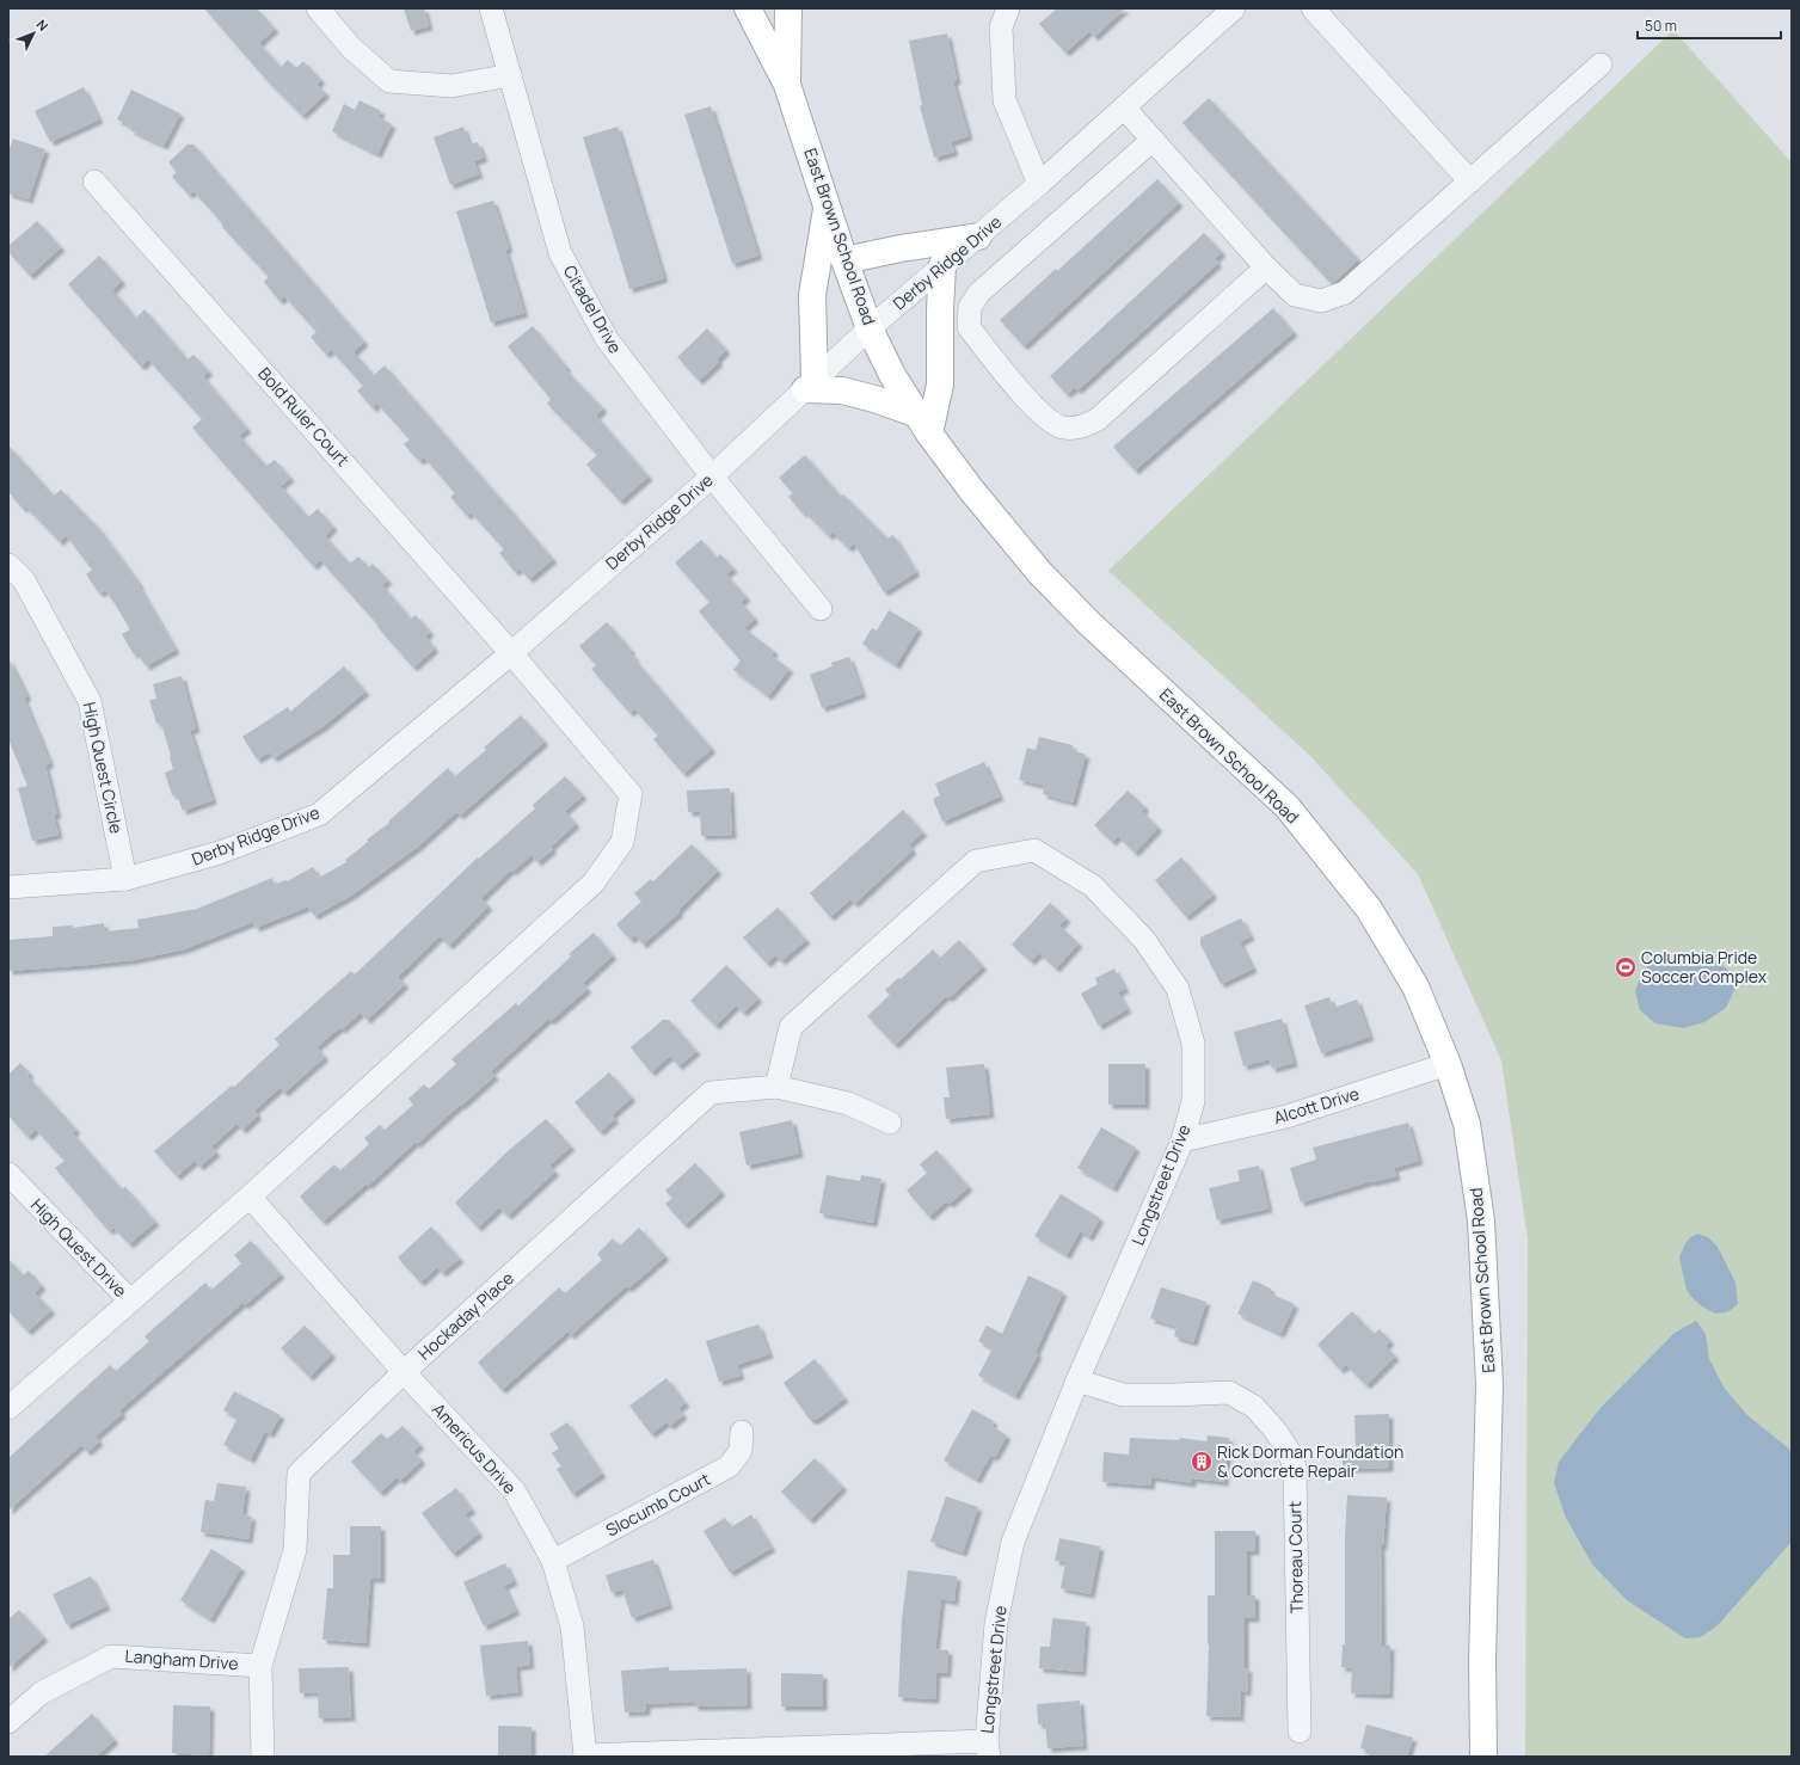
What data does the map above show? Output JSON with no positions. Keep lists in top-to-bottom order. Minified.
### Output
{"streets":{"main road":["East Brown School Road"],"street":["Derby Ridge Drive","Citadel Drive","Bold Ruler Court","High Quest Circle","Alcott Drive","Longstreet Drive","High Quest Drive","Hockaday Place","Americus Drive","Slocumb Court","Thoreau Court","Langham Drive"]},"crossings":[["East Brown School Road","Derby Ridge Drive"],["East Brown School Road","Alcott Drive"],["Derby Ridge Drive","Citadel Drive"],["Derby Ridge Drive","Bold Ruler Court"],["Derby Ridge Drive","High Quest Circle"],["Bold Ruler Court","Americus Drive"],["Alcott Drive","Longstreet Drive"],["Longstreet Drive","Hockaday Place"],["Longstreet Drive","Thoreau Court"],["Hockaday Place","Americus Drive"],["Hockaday Place","Langham Drive"],["Americus Drive","Slocumb Court"]],"places":{"sports":["Columbia Pride Soccer Complex"],"building":["Rick Dorman Foundation & Concrete Repair"]},"scale_bar":"50 m","north":"top right"}
